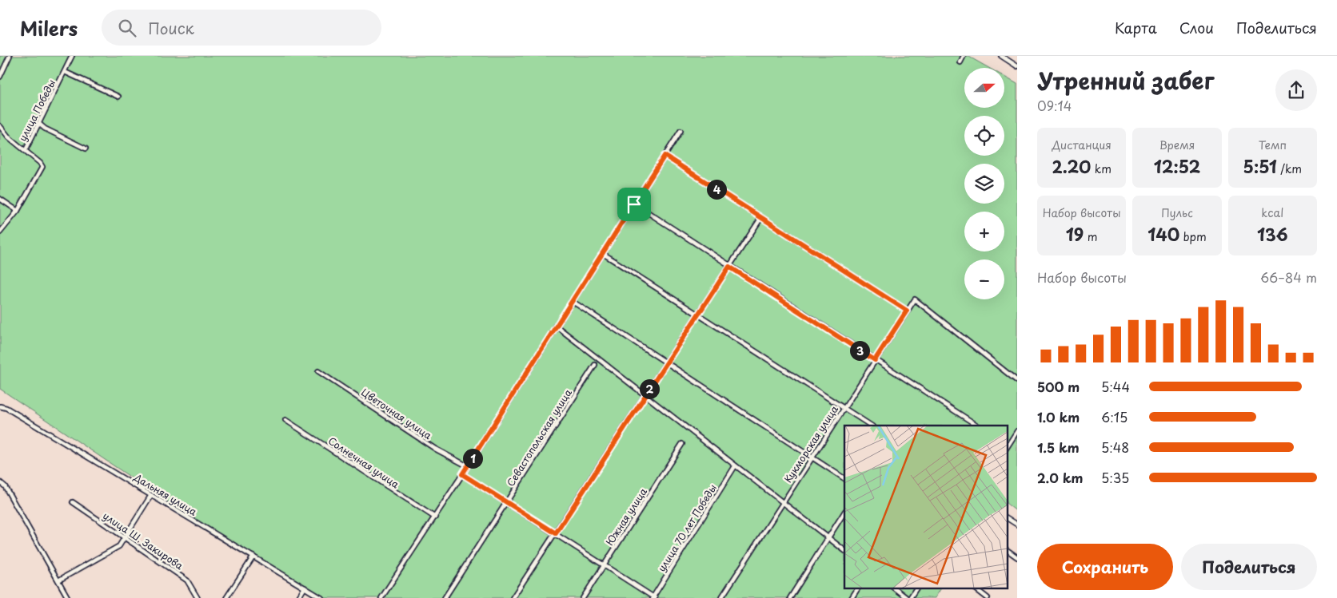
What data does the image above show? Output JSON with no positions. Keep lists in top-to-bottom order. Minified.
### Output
{"streets":{"street":["улица Победы","Цветочная улица","Севастопольская улица","Кукморская улица","Солнечная улица","Дальняя улица","Южная улица","улица 70 лет Победы","улица Ш. Закирова"]},"north":"right","page":{"header":"Milers","search":"Поиск","nav":["Карта","Слои","Поделиться"],"heading":["Утренний забег","09:14"],"map_buttons":["+","−"],"stats":[["Дистанция","2.20 km"],["Время","12:52"],["Темп","5:51 /km"],["Набор высоты","19 m"],["Пульс","140 bpm"],["kcal","136"]],"pins":["4","3","2","1"],"chart":["Набор высоты","66–84 m"],"list":[{"name":"500 m","note":"5:44"},{"name":"1.0 km","note":"6:15"},{"name":"1.5 km","note":"5:48"},{"name":"2.0 km","note":"5:35"}],"buttons":["Сохранить","Поделиться"]}}
